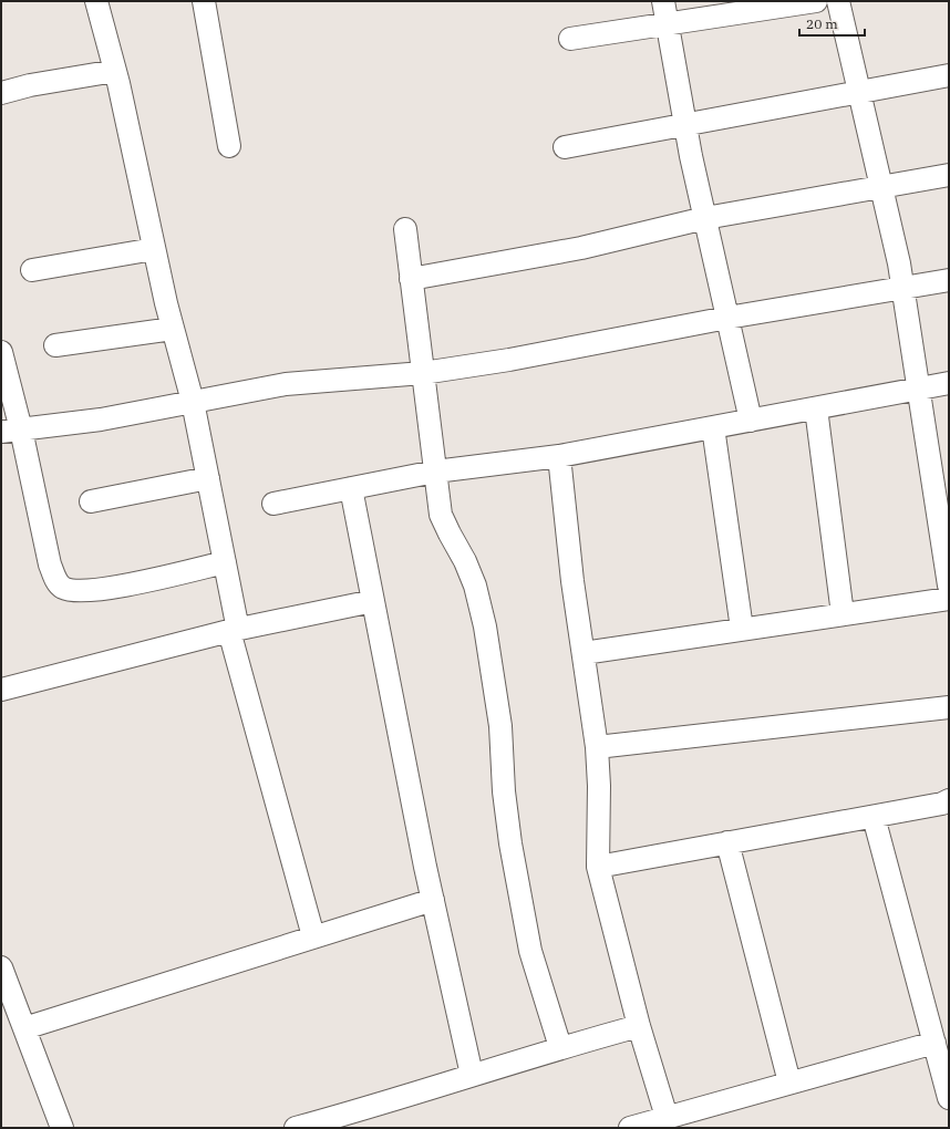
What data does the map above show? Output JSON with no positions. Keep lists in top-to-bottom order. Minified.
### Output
{"scale_bar":"20 m"}
